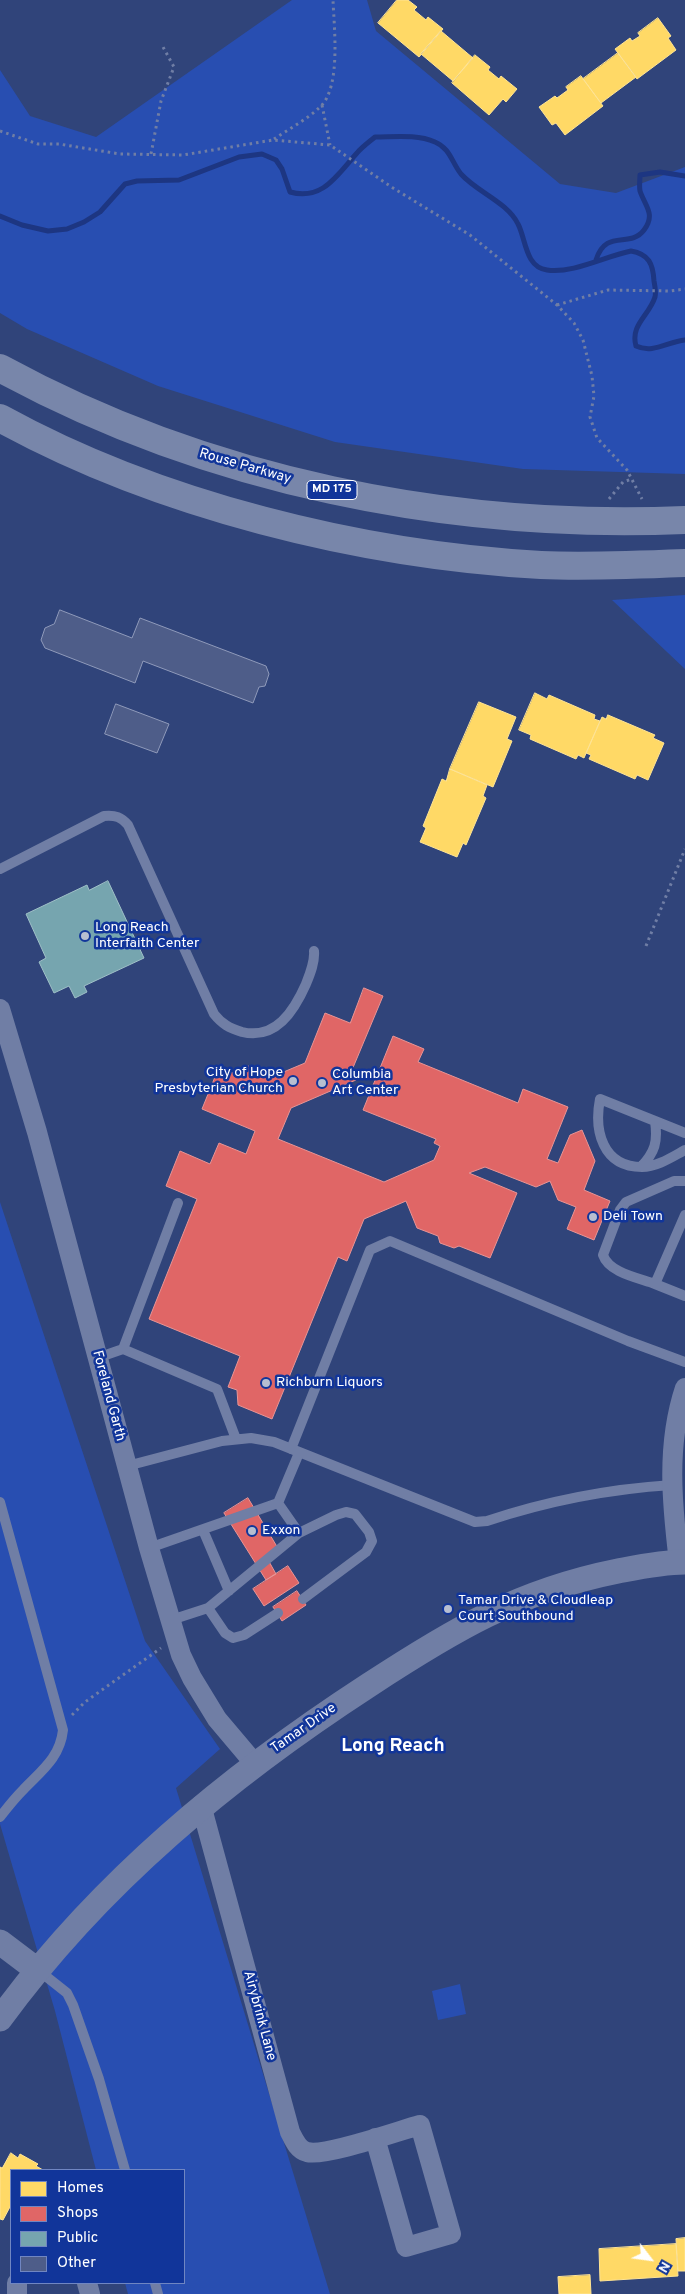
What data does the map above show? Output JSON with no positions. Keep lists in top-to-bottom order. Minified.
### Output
{"streets":{"main road":["Rouse Parkway","MD 175"],"street":["Foreland Garth","Tamar Drive","Airybrink Lane"]},"crossings":[["Foreland Garth","Tamar Drive"],["Tamar Drive","Airybrink Lane"]],"districts":["Long Reach"],"places":["Long Reach Interfaith Center","City of Hope Presbyterian Church","Columbia Art Center","Deli Town","Richburn Liquors","Exxon","Tamar Drive & Cloudleap Court Southbound"],"legend":["Homes","Shops","Public","Other"],"north":"bottom right"}
